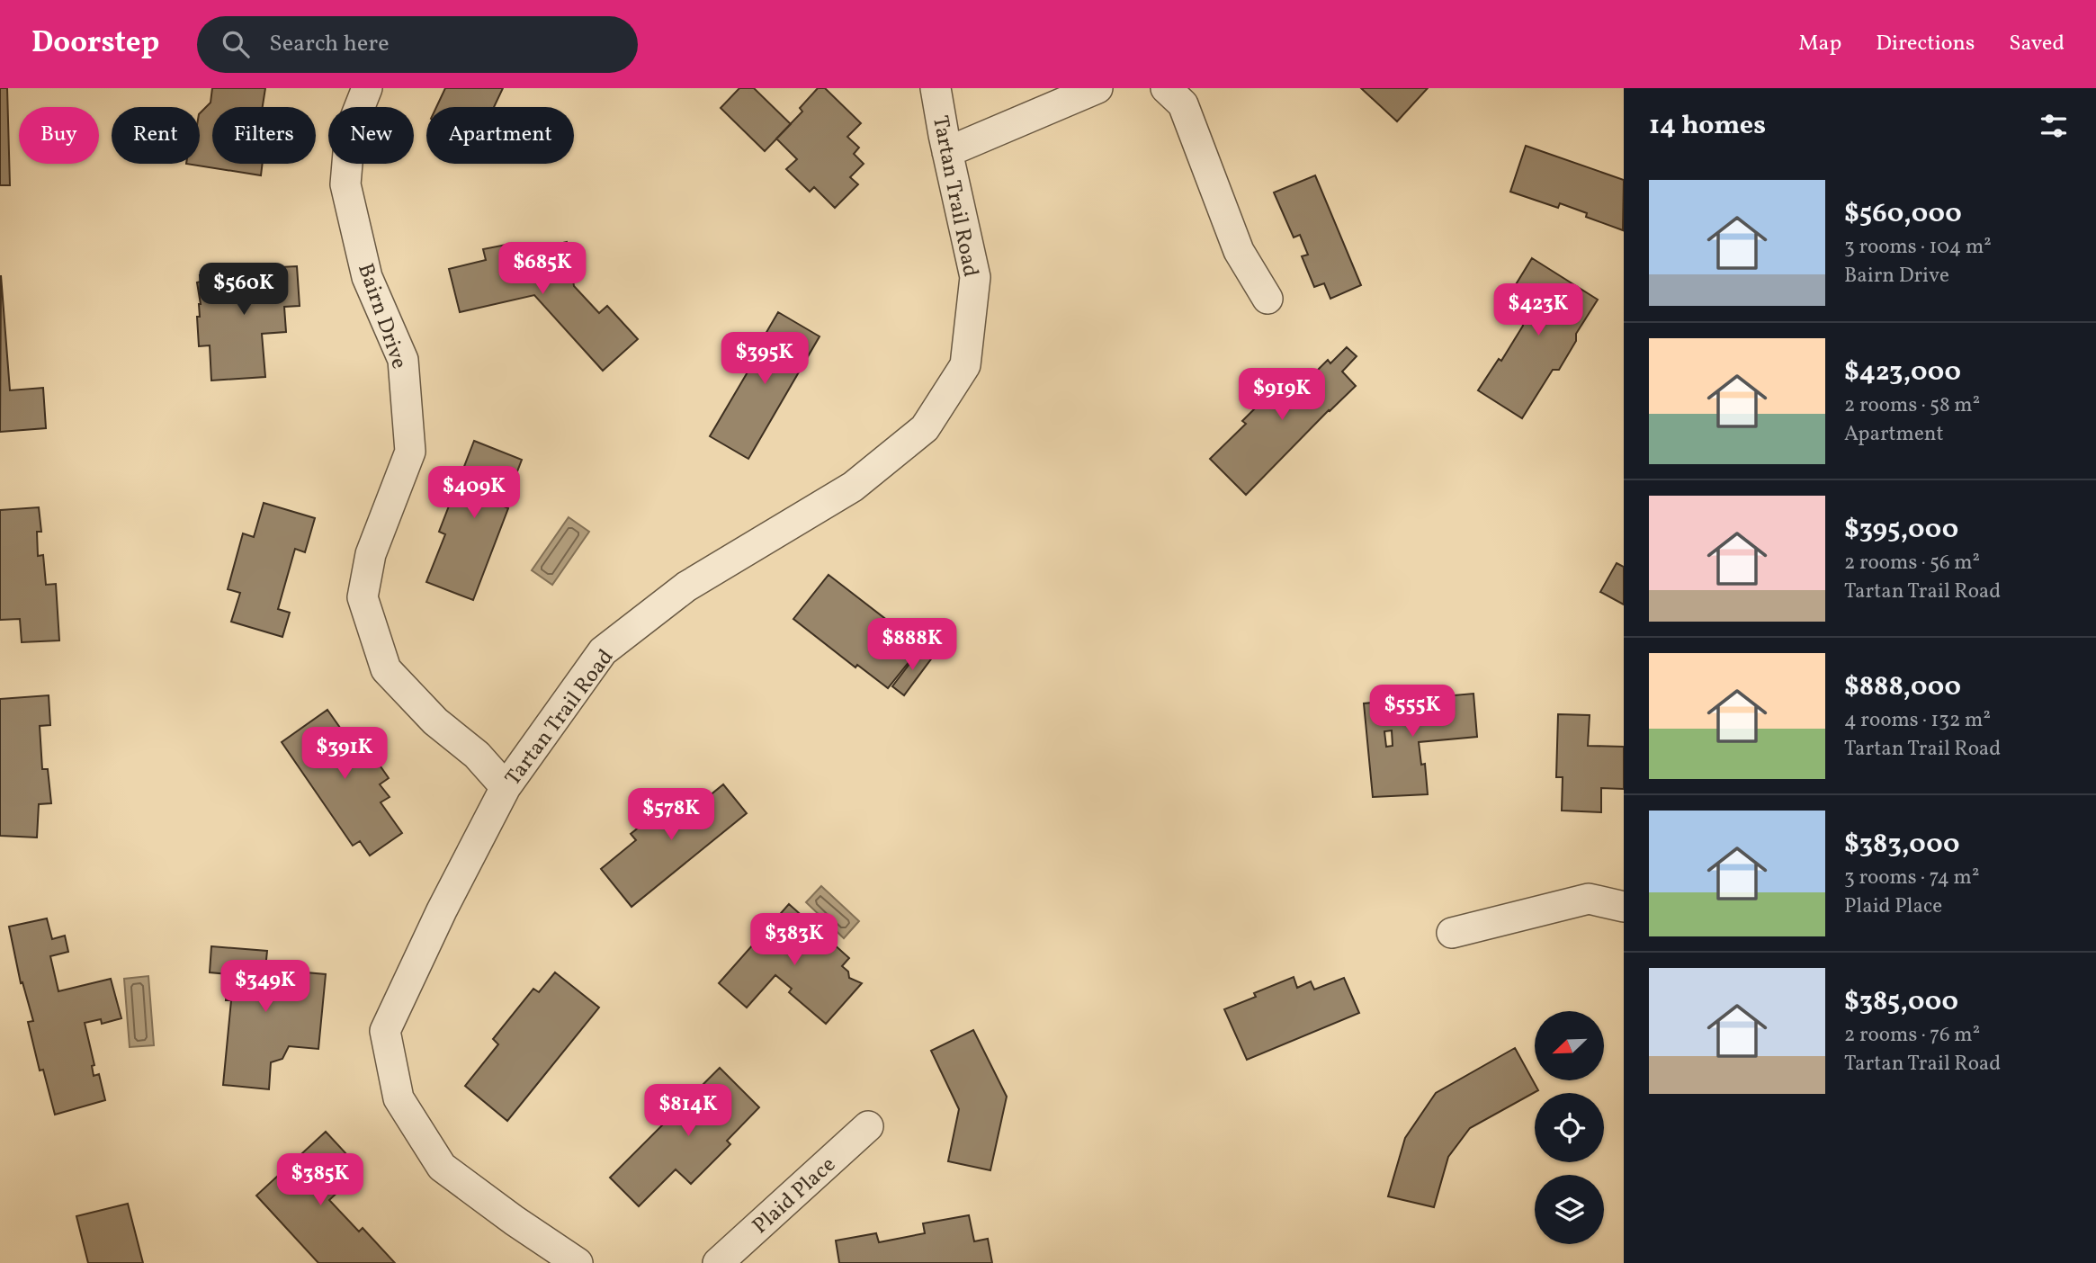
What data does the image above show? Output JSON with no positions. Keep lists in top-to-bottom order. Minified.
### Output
{"streets":{"street":["Tartan Trail Road","Bairn Drive","Plaid Place"]},"crossings":[["Tartan Trail Road","Bairn Drive"]],"north":"bottom left","page":{"header":"Doorstep","search":"Search here","nav":["Map","Directions","Saved"],"heading":"14 homes","chip":["Buy","Rent","Filters","New","Apartment"],"list":[{"name":"$560,000","note":"3 rooms · 104 m² · Bairn Drive"},{"name":"$423,000","note":"2 rooms · 58 m² · Apartment"},{"name":"$395,000","note":"2 rooms · 56 m² · Tartan Trail Road"},{"name":"$888,000","note":"4 rooms · 132 m² · Tartan Trail Road"},{"name":"$383,000","note":"3 rooms · 74 m² · Plaid Place"},{"name":"$385,000","note":"2 rooms · 76 m² · Tartan Trail Road"}],"price":["$685K","$560K","$423K","$395K","$919K","$409K","$888K","$555K","$391K","$578K","$383K","$349K","$814K","$385K"]}}
